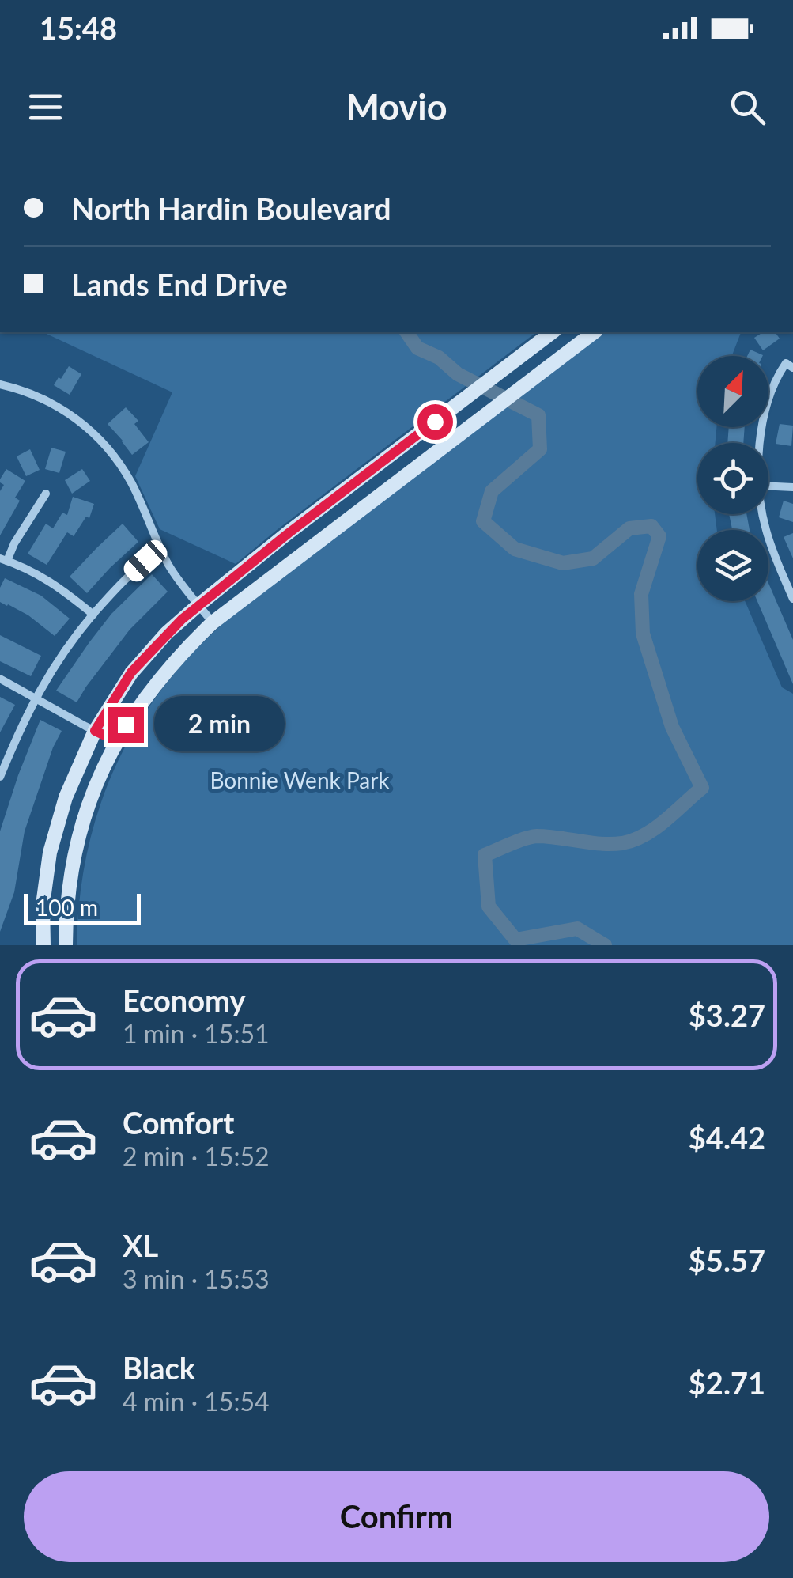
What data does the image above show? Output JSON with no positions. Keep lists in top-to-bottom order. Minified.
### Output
{"parks":["Bonnie Wenk Park"],"scale_bar":"100 m","north":"top right","page":{"status":"15:48","header":"Movio","banner":["North Hardin Boulevard","Lands End Drive"],"bubble":"2 min","scale":"100 m","list":[{"name":"Economy","note":"1 min · 15:51","value":"$3.27"},{"name":"Comfort","note":"2 min · 15:52","value":"$4.42"},{"name":"XL","note":"3 min · 15:53","value":"$5.57"},{"name":"Black","note":"4 min · 15:54","value":"$2.71"}],"buttons":"Confirm"}}
